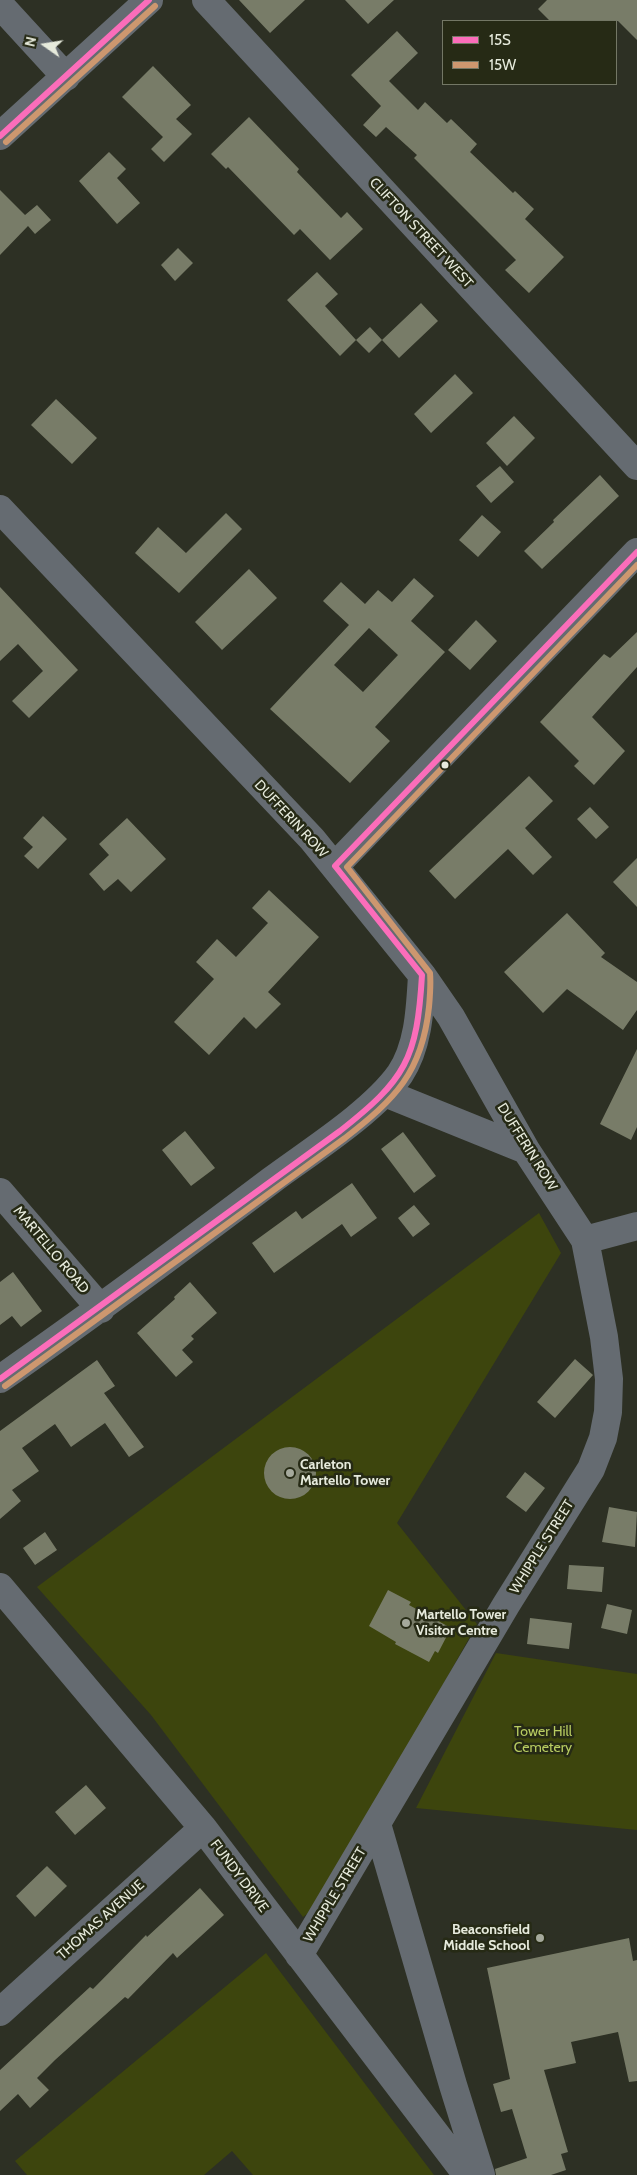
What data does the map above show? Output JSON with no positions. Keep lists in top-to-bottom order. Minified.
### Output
{"streets":{"street":["CLIFTON STREET WEST","DUFFERIN ROW","MARTELLO ROAD","WHIPPLE STREET","FUNDY DRIVE","THOMAS AVENUE"]},"crossings":[["DUFFERIN ROW","WHIPPLE STREET"],["WHIPPLE STREET","FUNDY DRIVE"],["FUNDY DRIVE","THOMAS AVENUE"]],"parks":["Tower Hill Cemetery"],"places":["Carleton Martello Tower","Martello Tower Visitor Centre","Beaconsfield Middle School"],"lines":["transit line 15S","transit line 15W"],"legend":["15S","15W"],"north":"left"}
